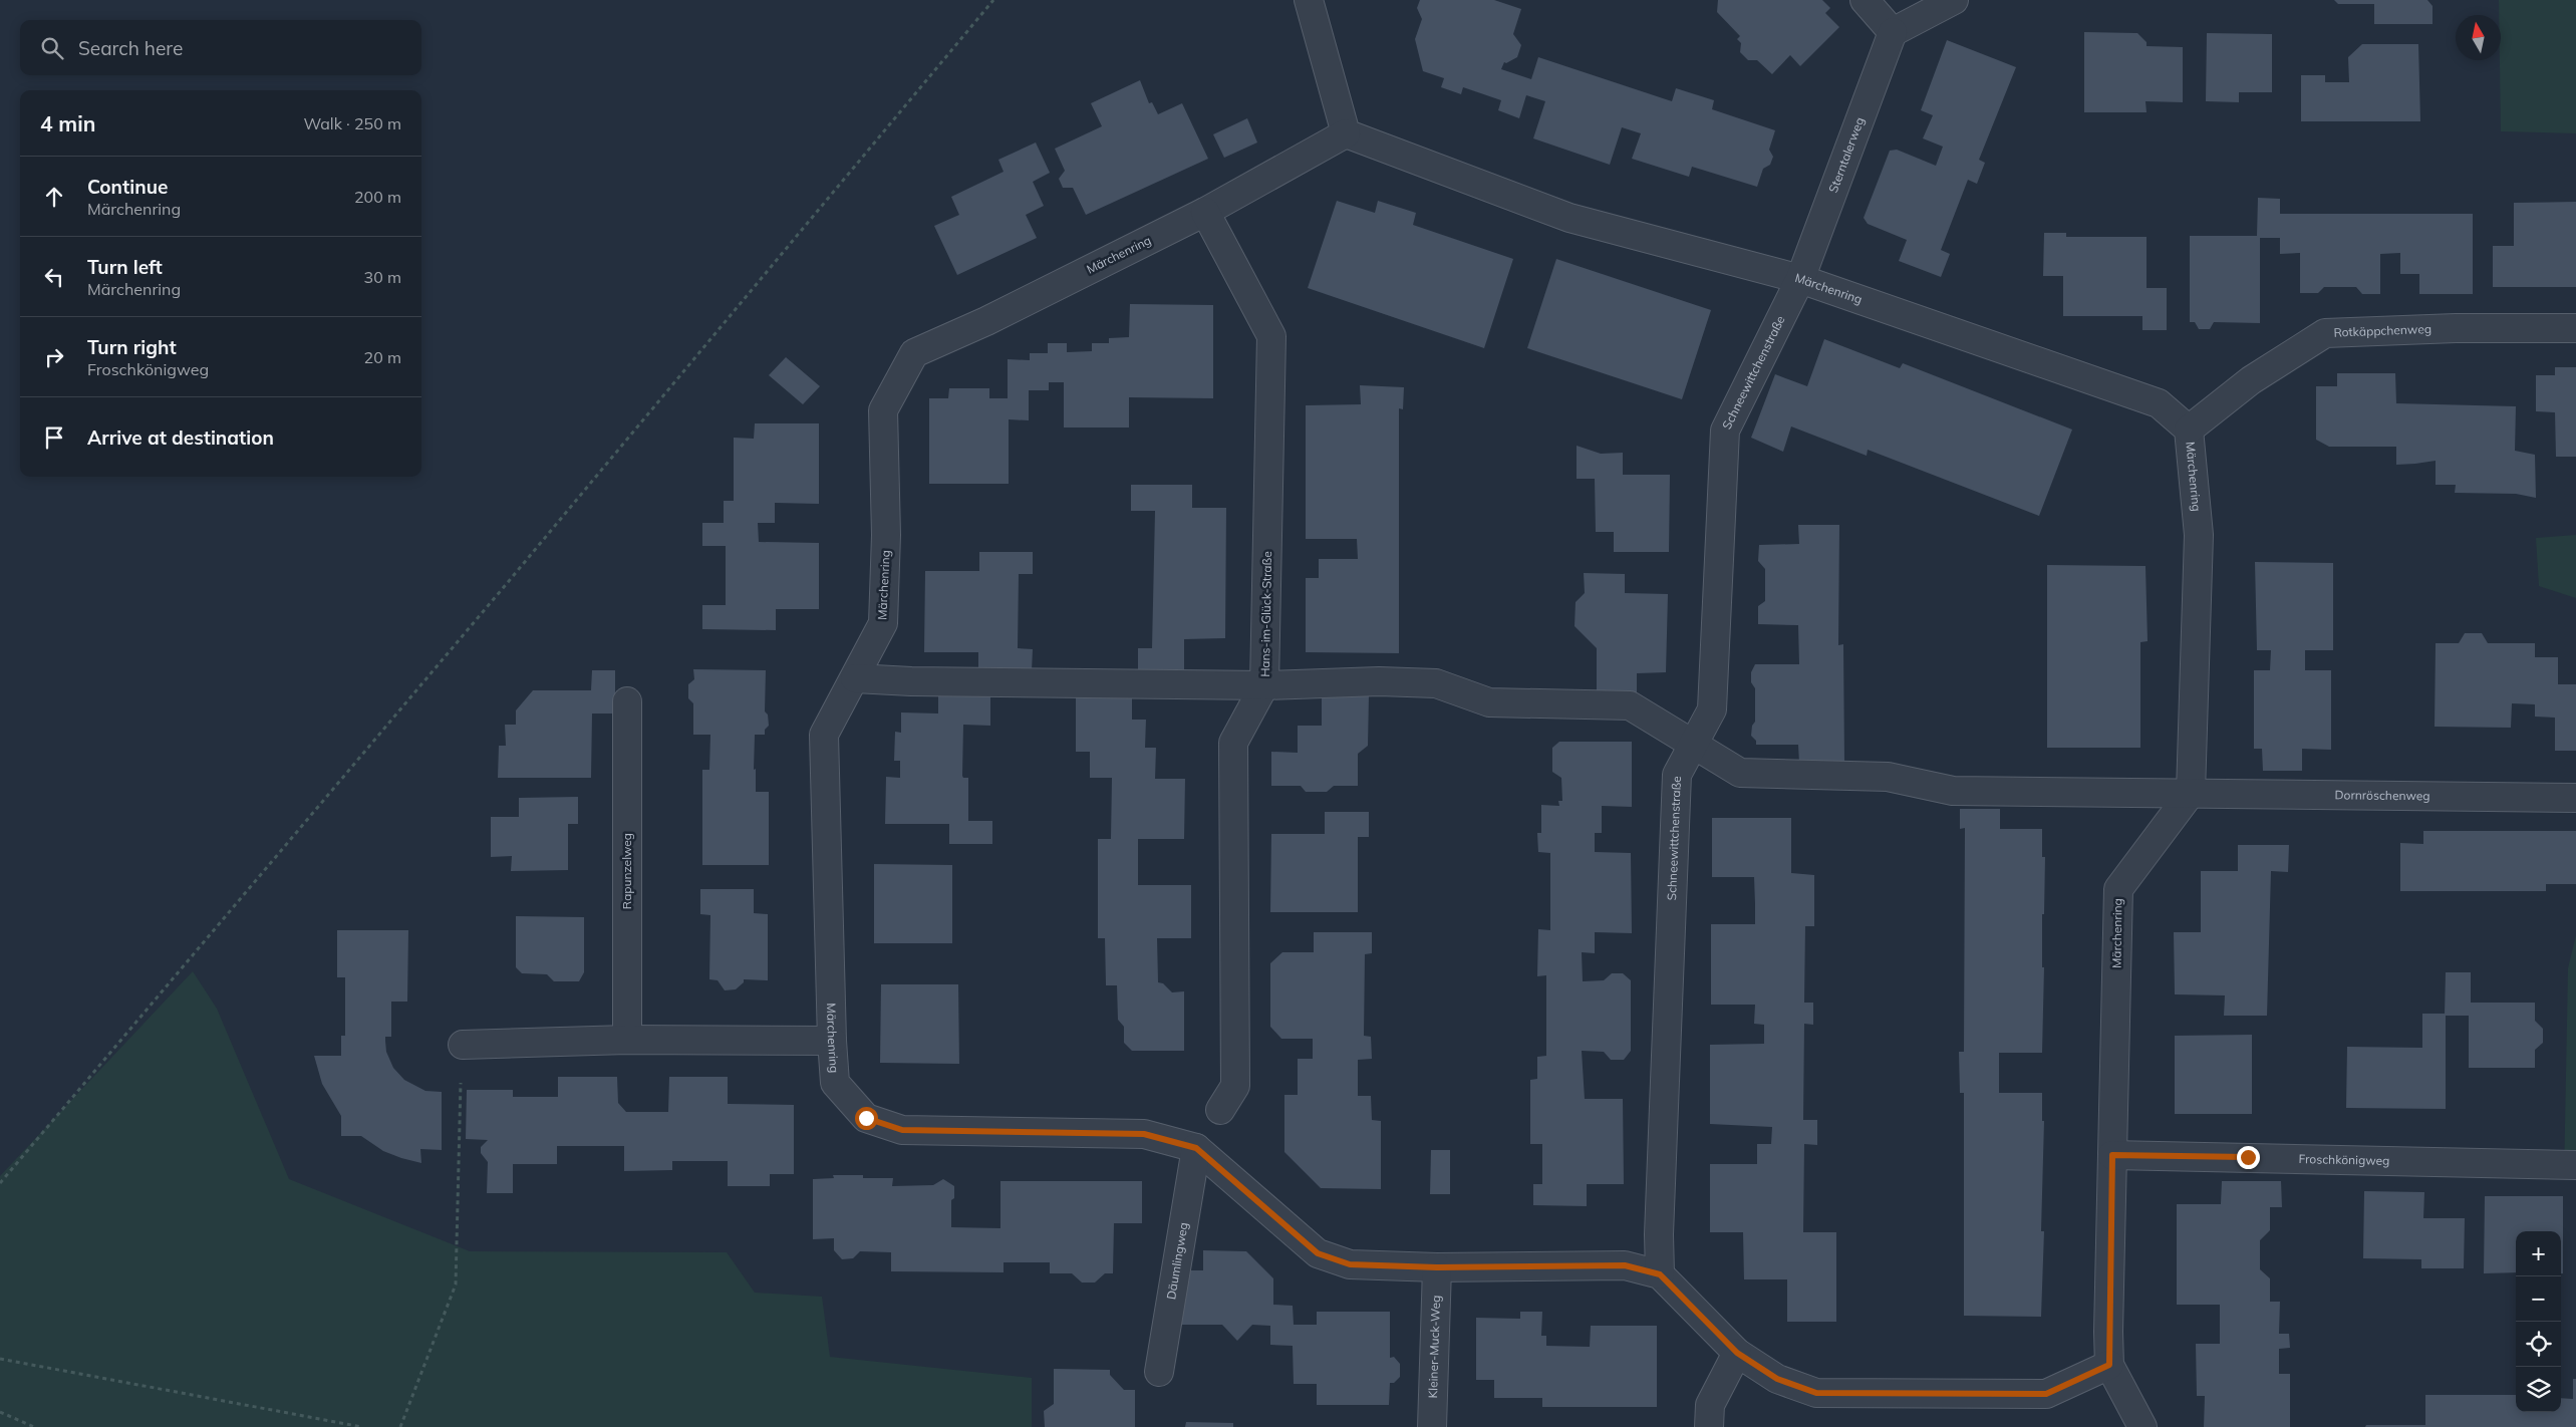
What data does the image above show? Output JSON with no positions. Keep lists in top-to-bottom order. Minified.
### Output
{"streets":{"street":["Sterntalerweg","Märchenring","Rotkäppchenweg","Schneewittchenstraße","Hans-im-Glück-Straße","Dornröschenweg","Rapunzelweg","Froschkönigweg","Däumlingweg","Kleiner-Muck-Weg"]},"crossings":[["Sterntalerweg","Märchenring"],["Sterntalerweg","Schneewittchenstraße"],["Märchenring","Rotkäppchenweg"],["Märchenring","Schneewittchenstraße"],["Märchenring","Hans-im-Glück-Straße"],["Märchenring","Dornröschenweg"],["Märchenring","Froschkönigweg"],["Märchenring","Däumlingweg"],["Märchenring","Kleiner-Muck-Weg"],["Schneewittchenstraße","Dornröschenweg"],["Hans-im-Glück-Straße","Dornröschenweg"]],"north":"top","page":{"search":"Search here","heading":["4 min","Walk · 250 m"],"list":[["Continue","Märchenring","200 m"],["Turn left","Märchenring","30 m"],["Turn right","Froschkönigweg","20 m"],"Arrive at destination"],"map_buttons":["+","−"]}}
